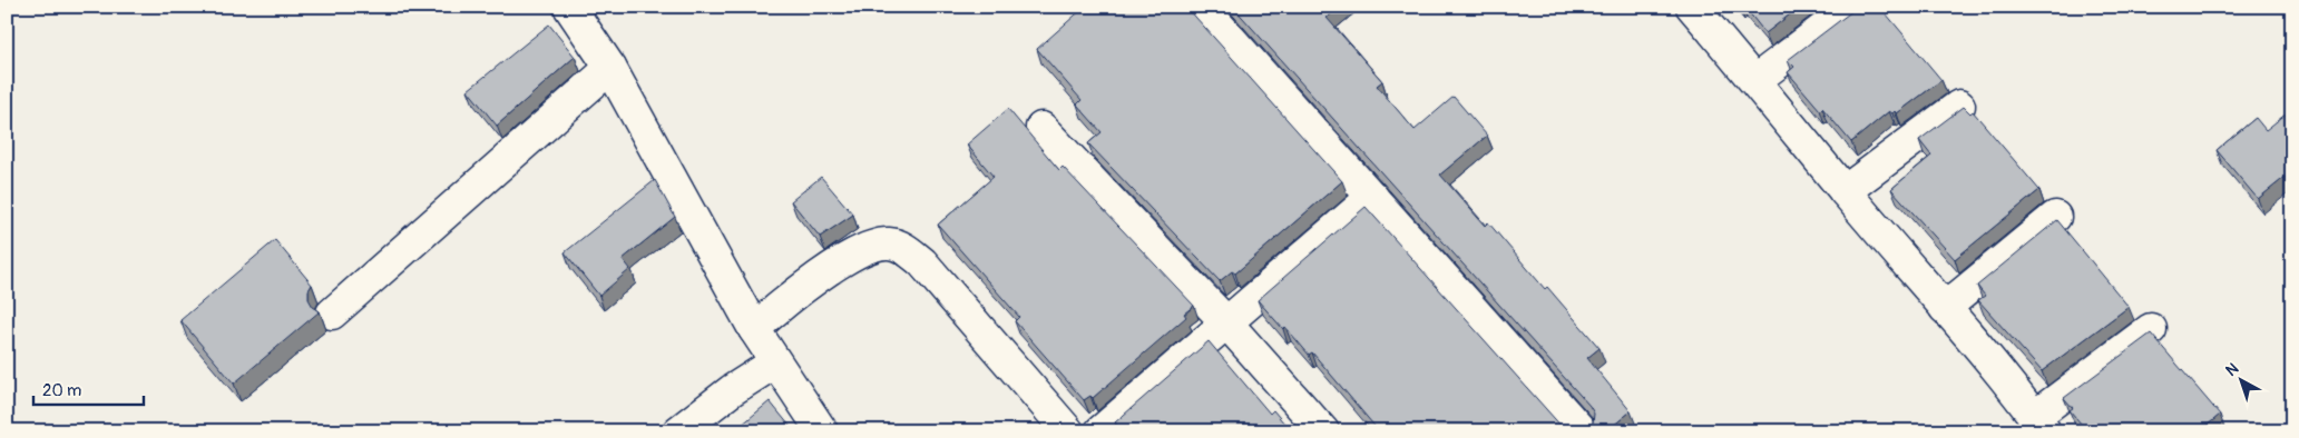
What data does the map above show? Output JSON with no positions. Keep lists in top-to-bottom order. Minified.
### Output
{"scale_bar":"20 m","north":"top left"}
